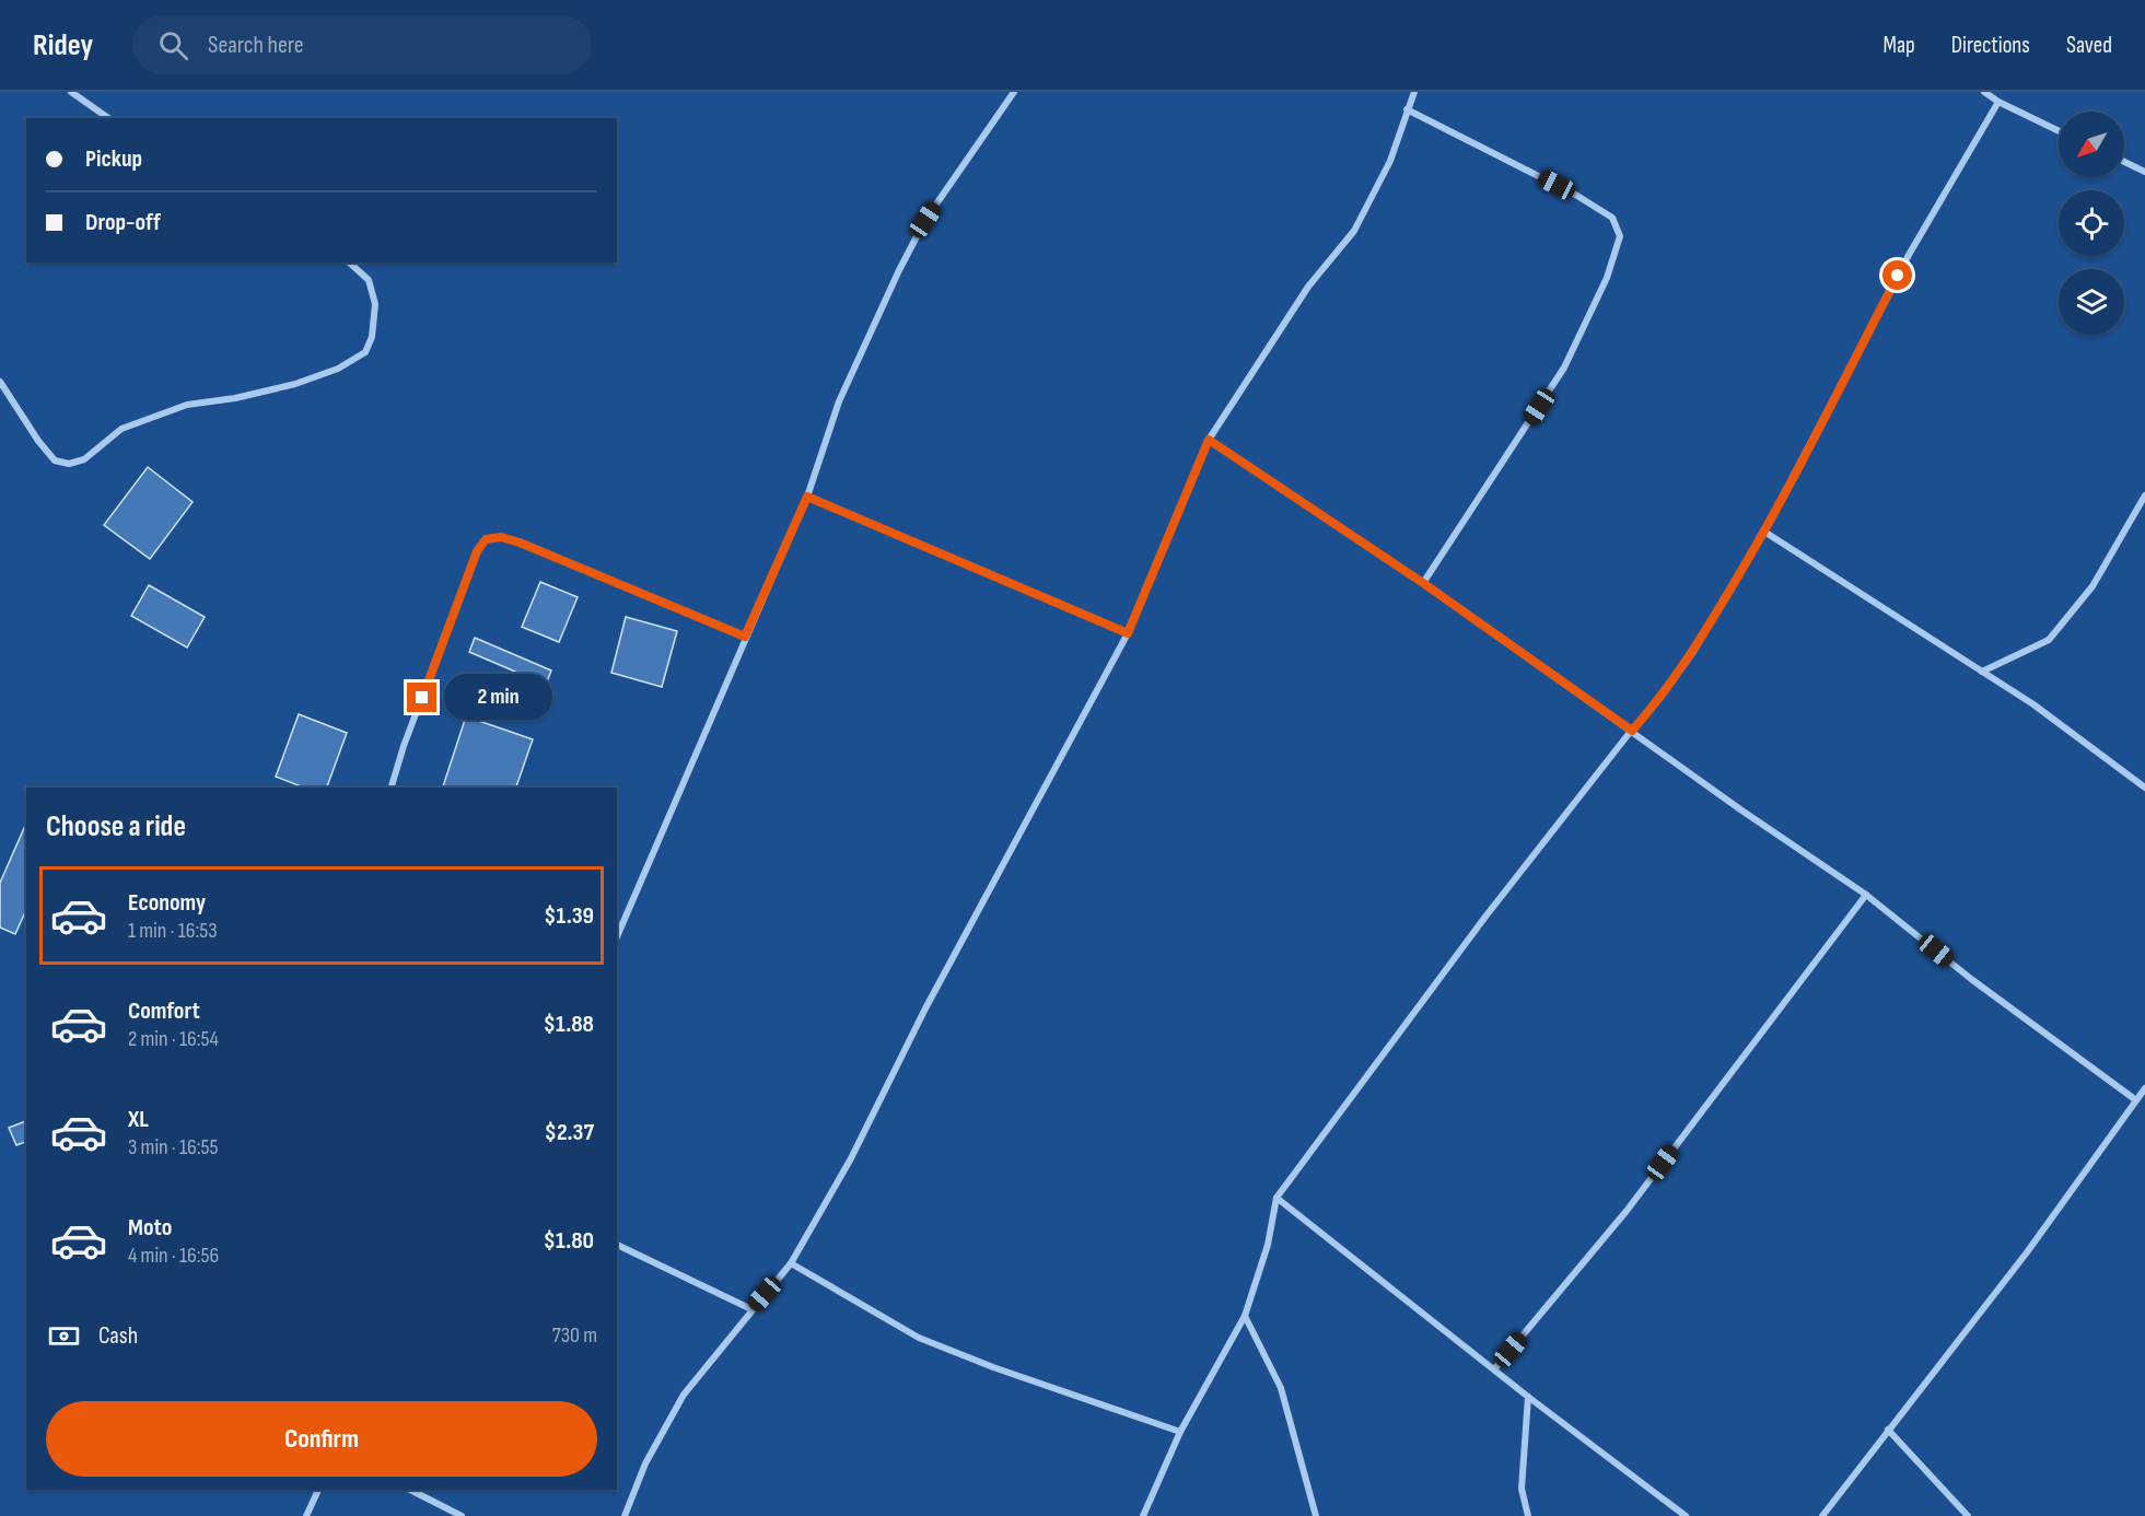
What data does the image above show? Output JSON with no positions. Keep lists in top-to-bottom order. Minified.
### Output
{"north":"bottom left","page":{"header":"Ridey","search":"Search here","nav":["Map","Directions","Saved"],"banner":["Pickup","Drop-off"],"bubble":"2 min","heading":"Choose a ride","list":[{"name":"Economy","note":"1 min · 16:53","value":"$1.39"},{"name":"Comfort","note":"2 min · 16:54","value":"$1.88"},{"name":"XL","note":"3 min · 16:55","value":"$2.37"},{"name":"Moto","note":"4 min · 16:56","value":"$1.80"}],"pay":["Cash","730 m"],"buttons":"Confirm"}}
